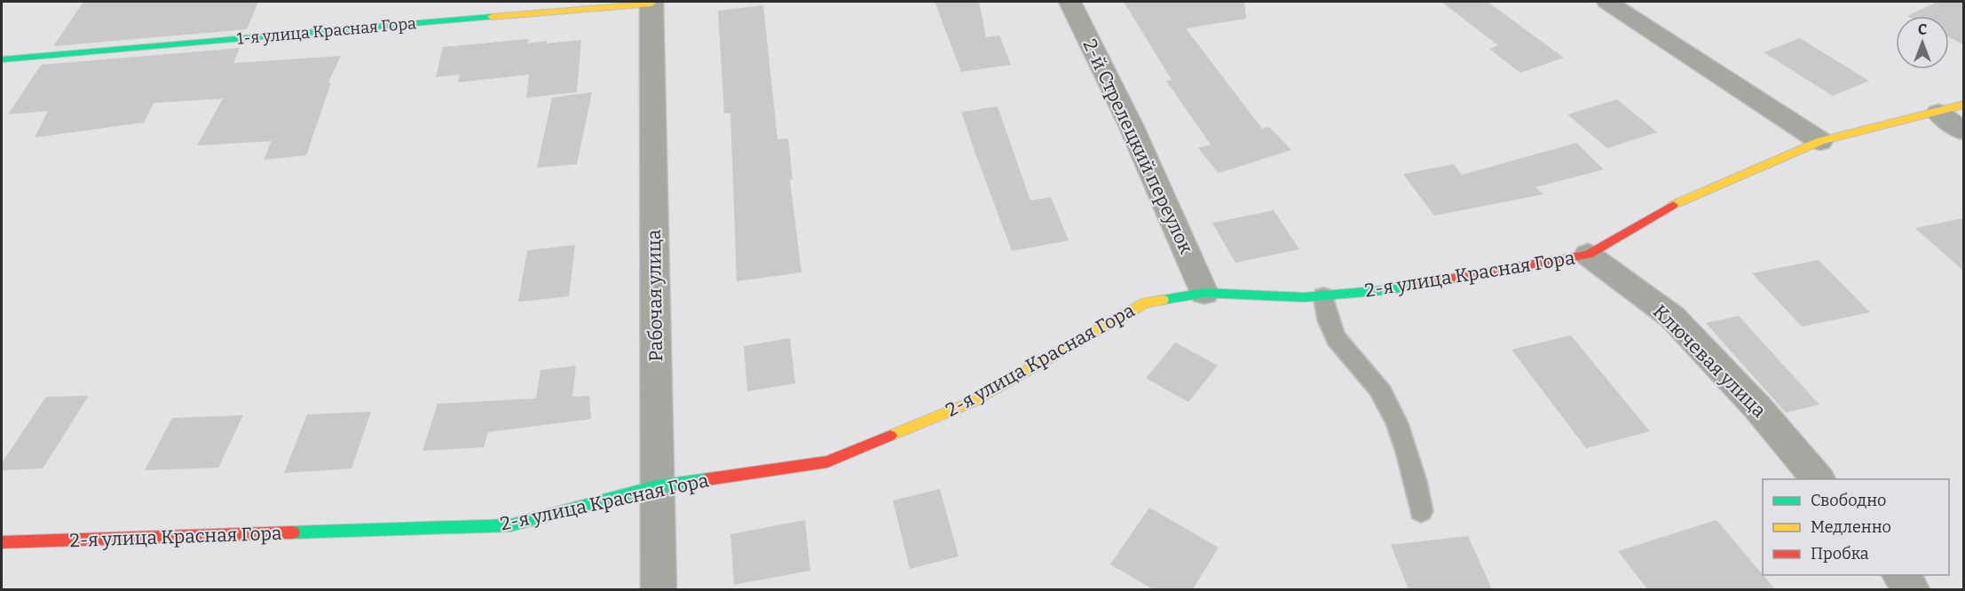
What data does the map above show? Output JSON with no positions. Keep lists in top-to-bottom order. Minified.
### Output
{"streets":{"street":["1-я улица Красная Гора","2-й Стрелецкий переулок","2-я улица Красная Гора","Рабочая улица","Ключевая улица"]},"crossings":[["1-я улица Красная Гора","Рабочая улица"],["2-й Стрелецкий переулок","2-я улица Красная Гора"],["2-я улица Красная Гора","Рабочая улица"],["2-я улица Красная Гора","Ключевая улица"]],"legend":["Свободно","Медленно","Пробка"],"north":"top"}
